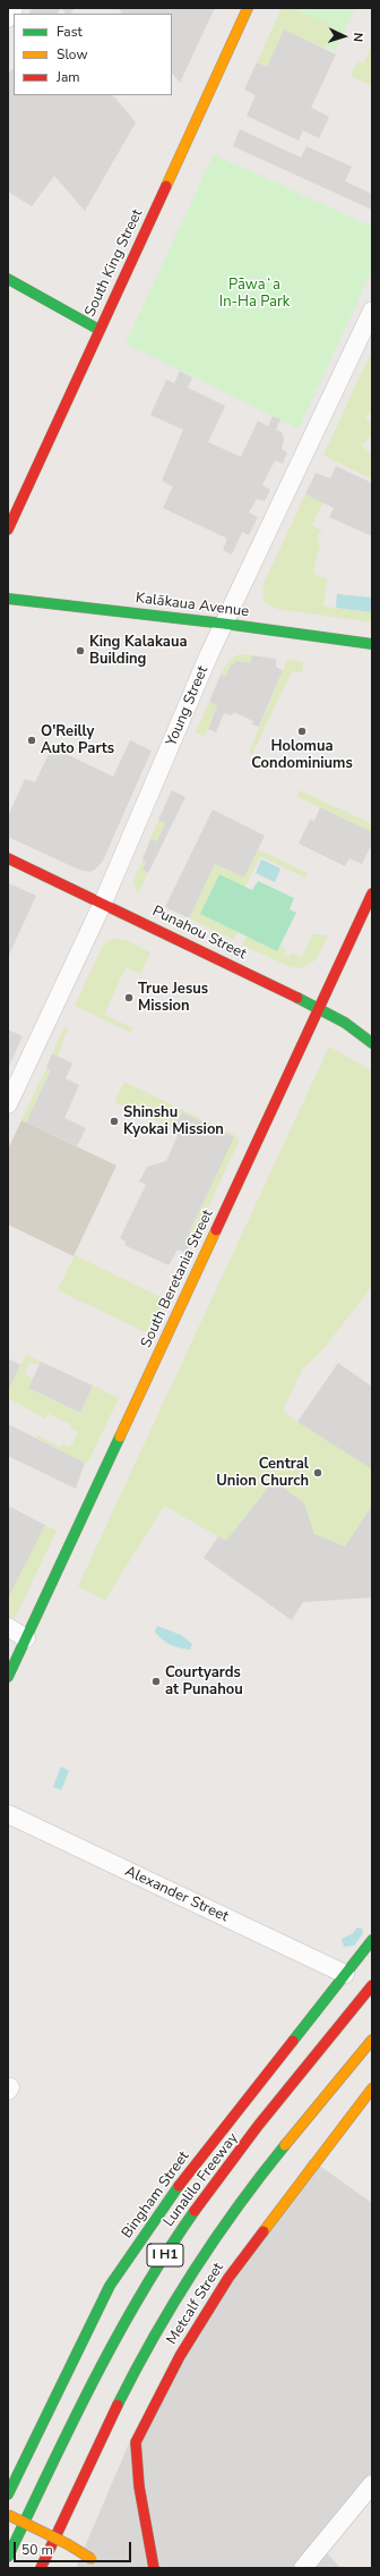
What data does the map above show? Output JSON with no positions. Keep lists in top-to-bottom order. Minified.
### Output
{"streets":{"main road":["South King Street","Kalākaua Avenue","Punahou Street","South Beretania Street","Lunalilo Freeway","Bingham Street","I H1","Metcalf Street"],"street":["Young Street","Alexander Street"]},"crossings":[["Kalākaua Avenue","Young Street"],["Young Street","Punahou Street"],["Punahou Street","South Beretania Street"],["Alexander Street","Bingham Street"]],"parks":["Pāwaʻa In-Ha Park"],"places":["King Kalakaua Building","Holomua Condominiums","O'Reilly Auto Parts","True Jesus Mission","Shinshu Kyokai Mission","Central Union Church","Courtyards at Punahou"],"legend":["Fast","Slow","Jam"],"scale_bar":"50 m","north":"right"}
